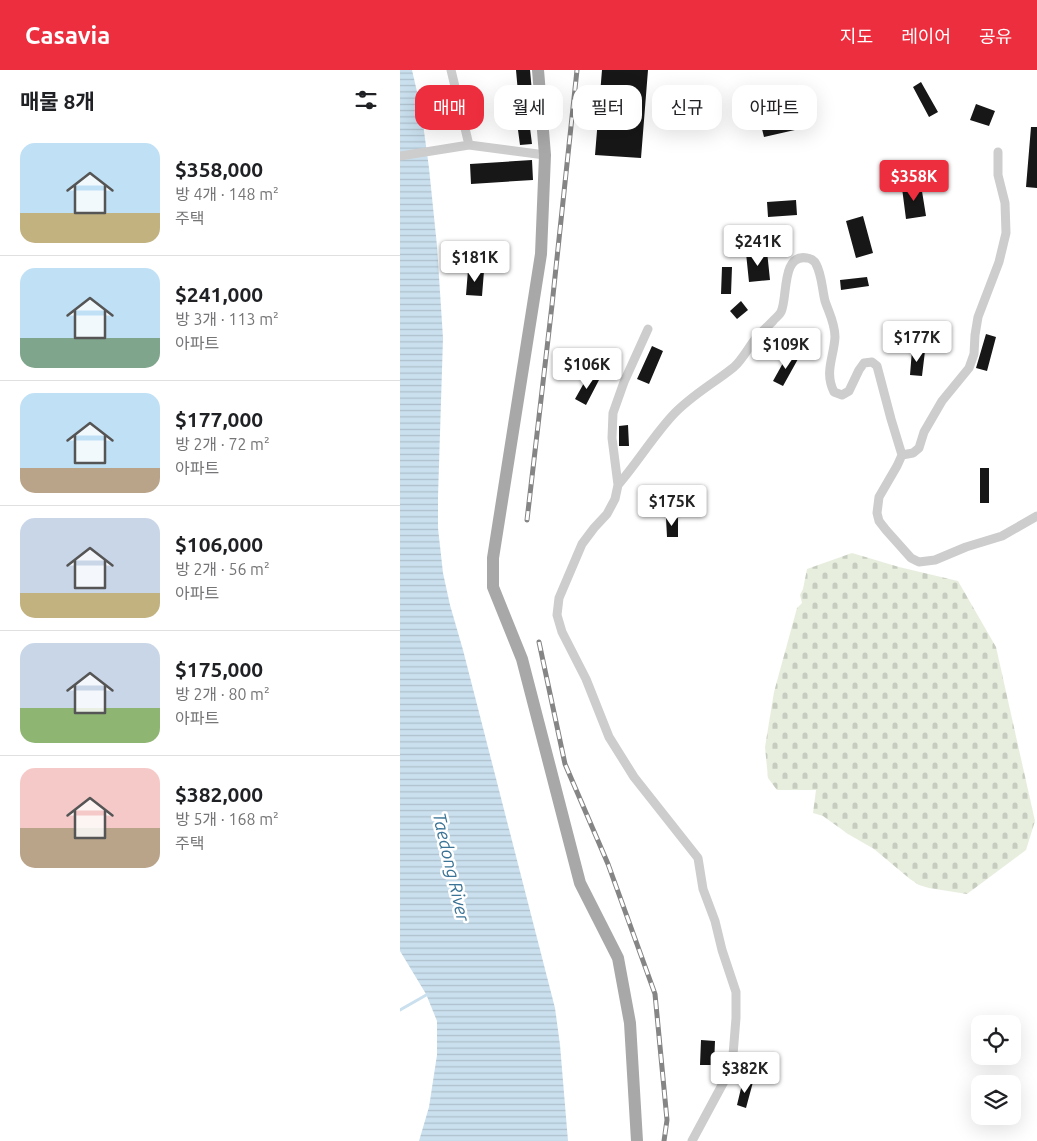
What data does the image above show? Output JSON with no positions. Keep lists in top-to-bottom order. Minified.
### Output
{"water":["Taedong River"],"page":{"header":"Casavia","nav":["지도","레이어","공유"],"heading":"매물 8개","chip":["매매","월세","필터","신규","아파트"],"list":[{"name":"$358,000","note":"방 4개 · 148 m² · 주택"},{"name":"$241,000","note":"방 3개 · 113 m² · 아파트"},{"name":"$177,000","note":"방 2개 · 72 m² · 아파트"},{"name":"$106,000","note":"방 2개 · 56 m² · 아파트"},{"name":"$175,000","note":"방 2개 · 80 m² · 아파트"},{"name":"$382,000","note":"방 5개 · 168 m² · 주택"}],"price":["$358K","$241K","$181K","$177K","$109K","$106K","$175K","$382K"]}}
